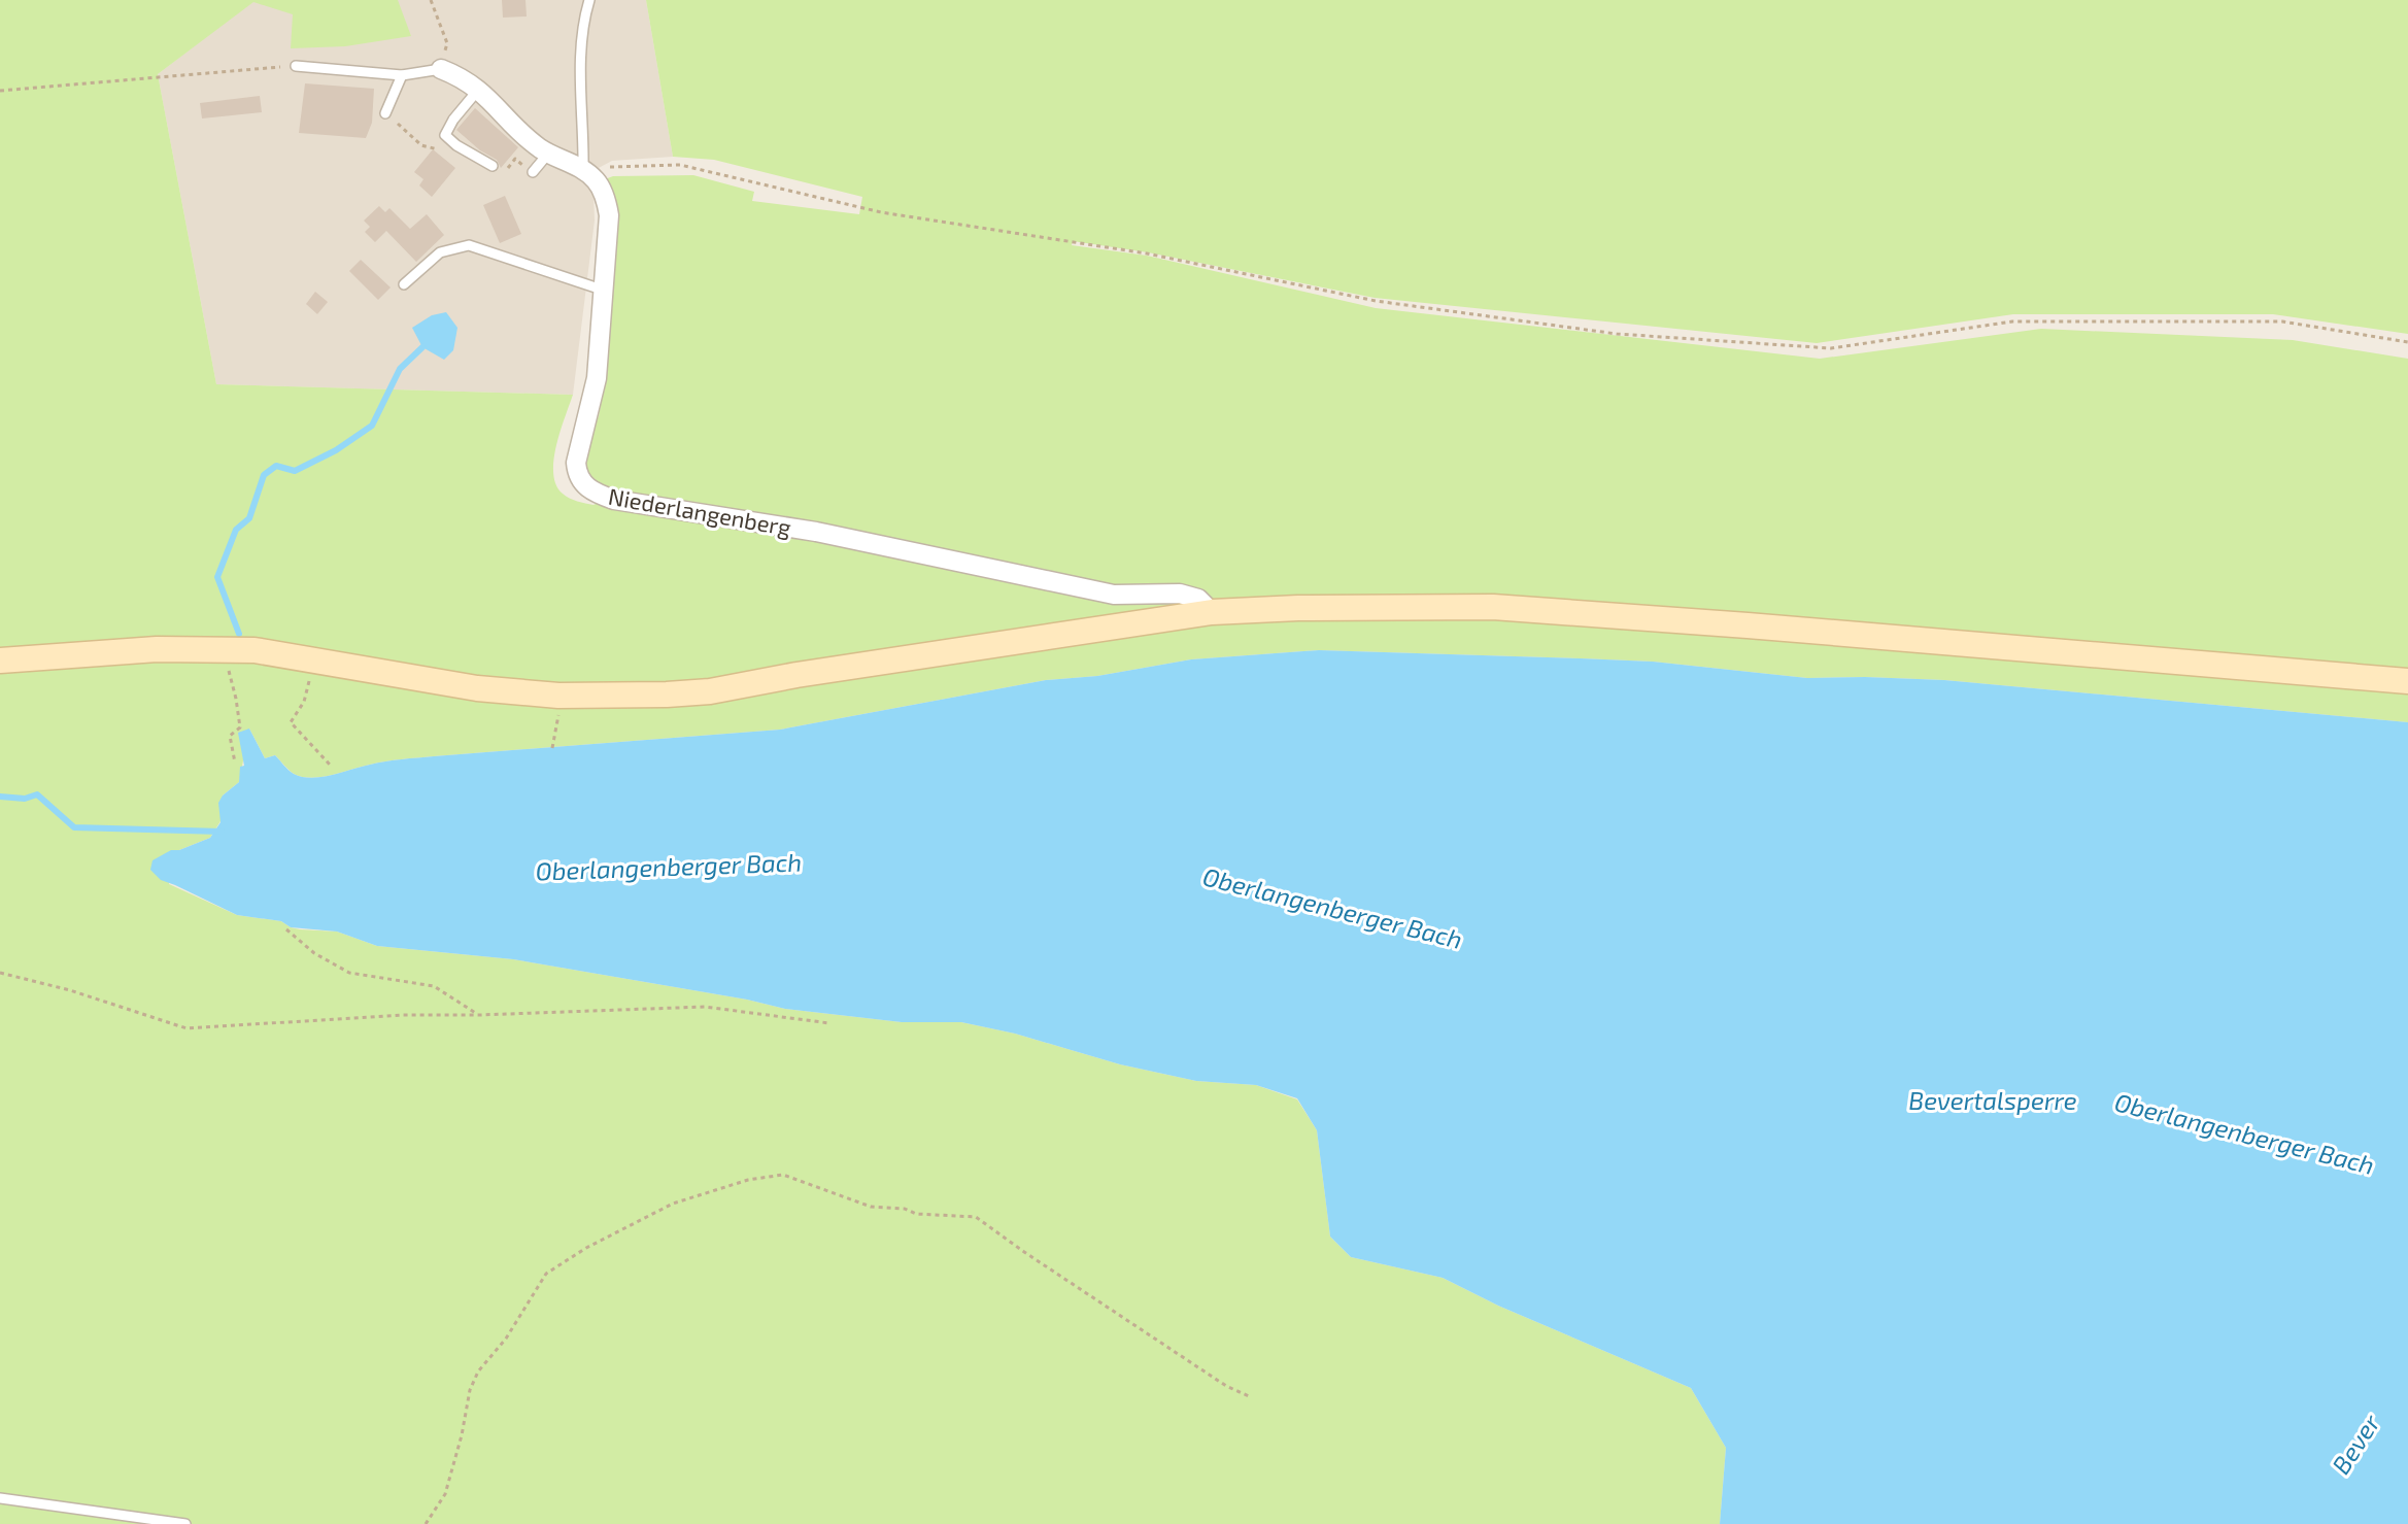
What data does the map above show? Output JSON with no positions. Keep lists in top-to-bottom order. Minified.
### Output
{"streets":{"street":["Niederlangenberg"]},"water":["Oberlangenberger Bach","Bevertalsperre","Bever"]}
